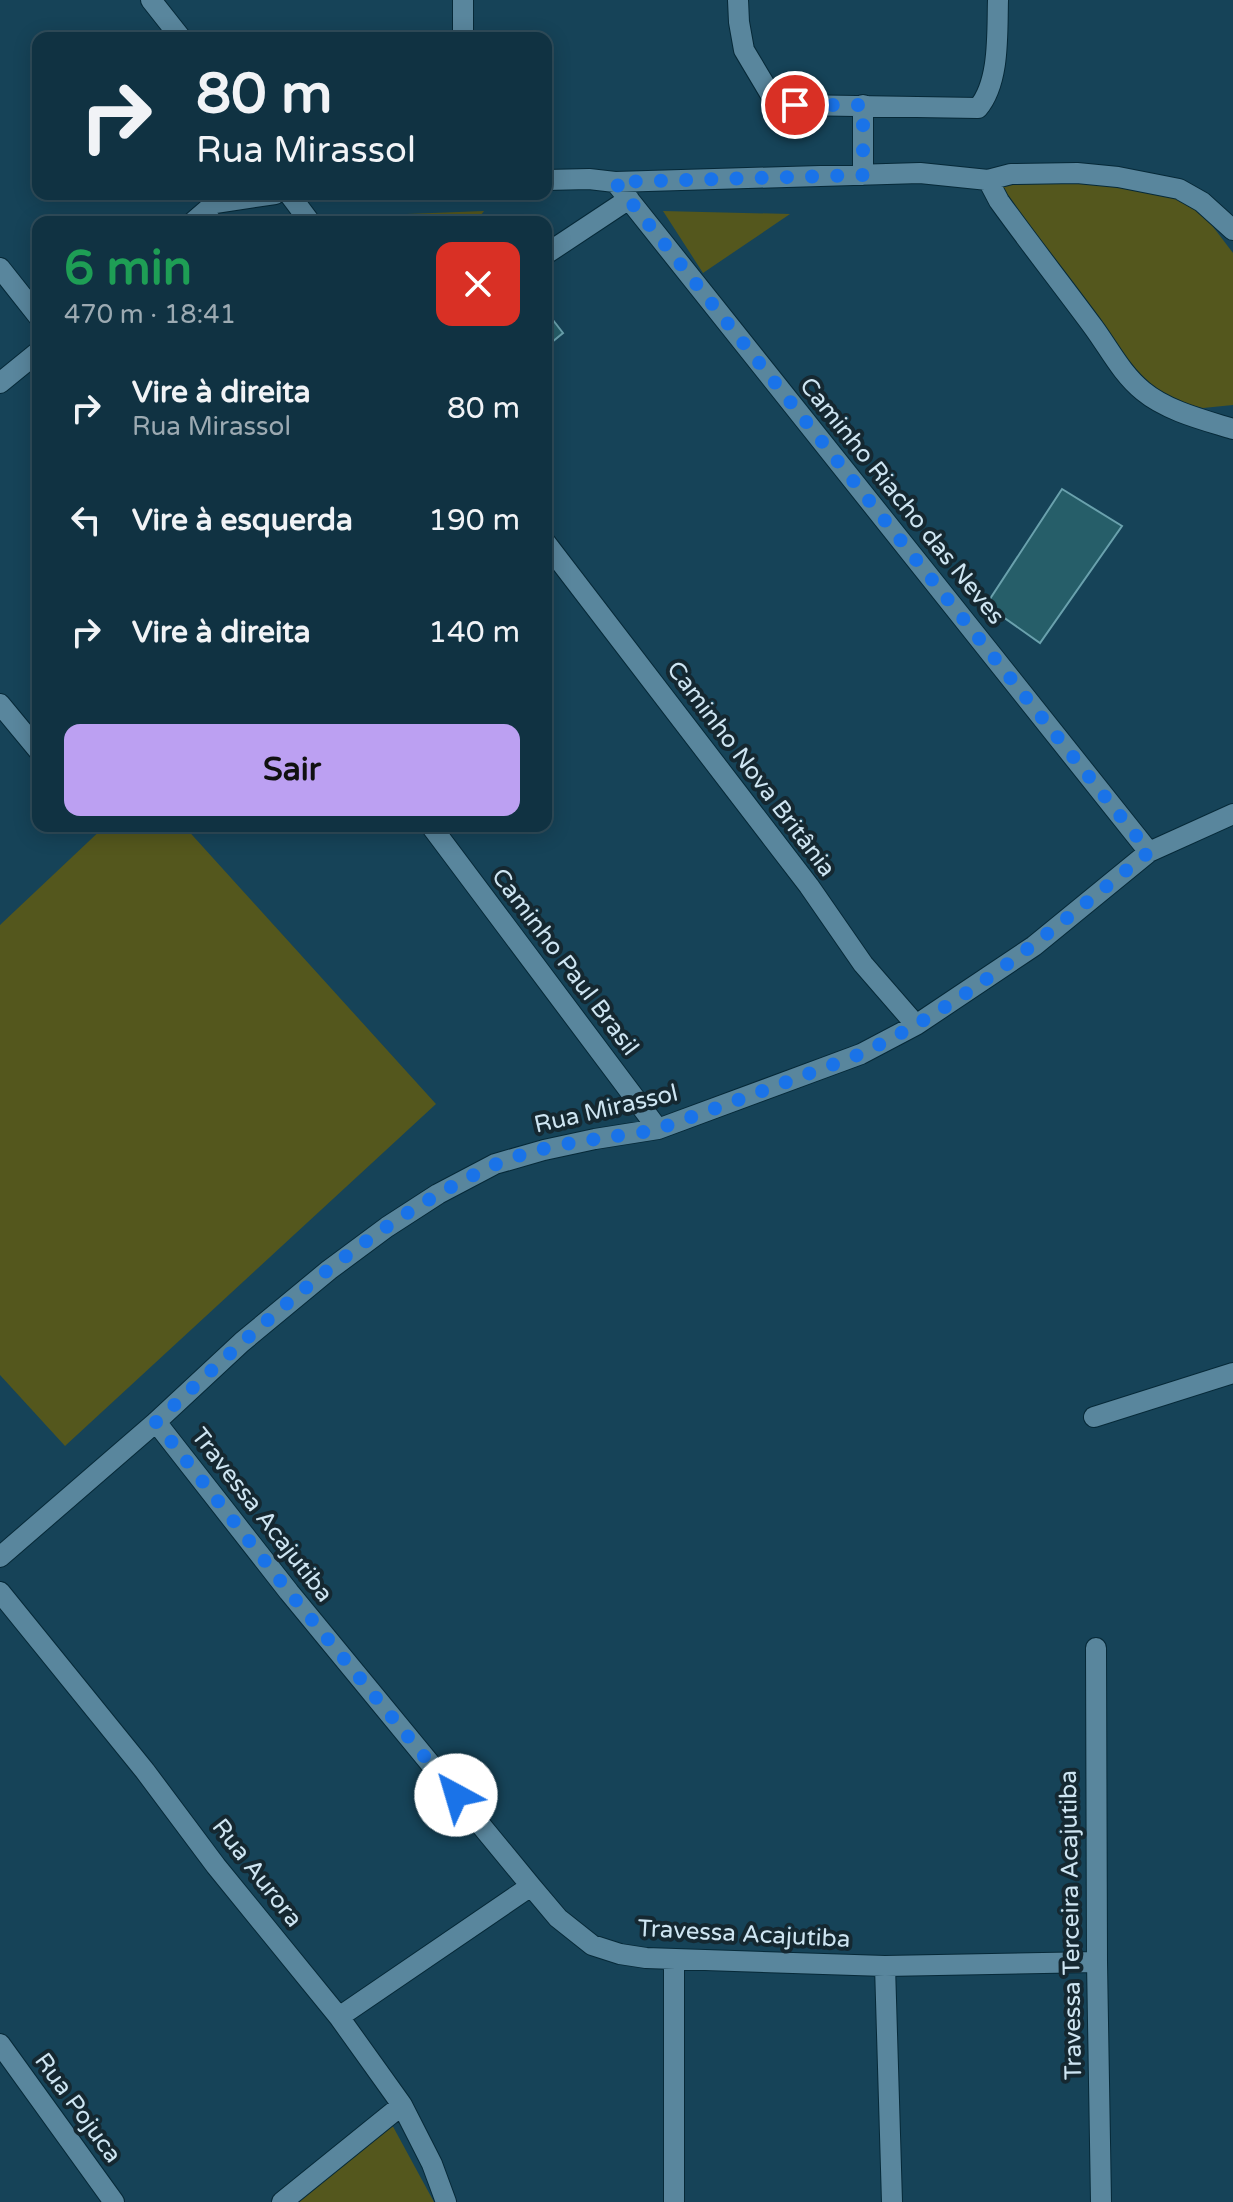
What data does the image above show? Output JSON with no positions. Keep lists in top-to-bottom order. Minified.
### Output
{"streets":{"street":["Caminho Riacho das Neves","Caminho Nova Britânia","Caminho Paul Brasil","Rua Mirassol","Travessa Acajutiba","Rua Aurora","Travessa Terceira Acajutiba","Rua Pojuca"]},"crossings":[["Caminho Riacho das Neves","Rua Mirassol"],["Caminho Nova Britânia","Rua Mirassol"],["Caminho Paul Brasil","Rua Mirassol"],["Rua Mirassol","Travessa Acajutiba"],["Travessa Acajutiba","Travessa Terceira Acajutiba"]],"page":{"turn":["80 m","Rua Mirassol"],"heading":["6 min","470 m · 18:41"],"list":[{"name":"Vire à direita","note":"Rua Mirassol","value":"80 m"},{"name":"Vire à esquerda","value":"190 m"},{"name":"Vire à direita","value":"140 m"}],"buttons":"Sair"}}
